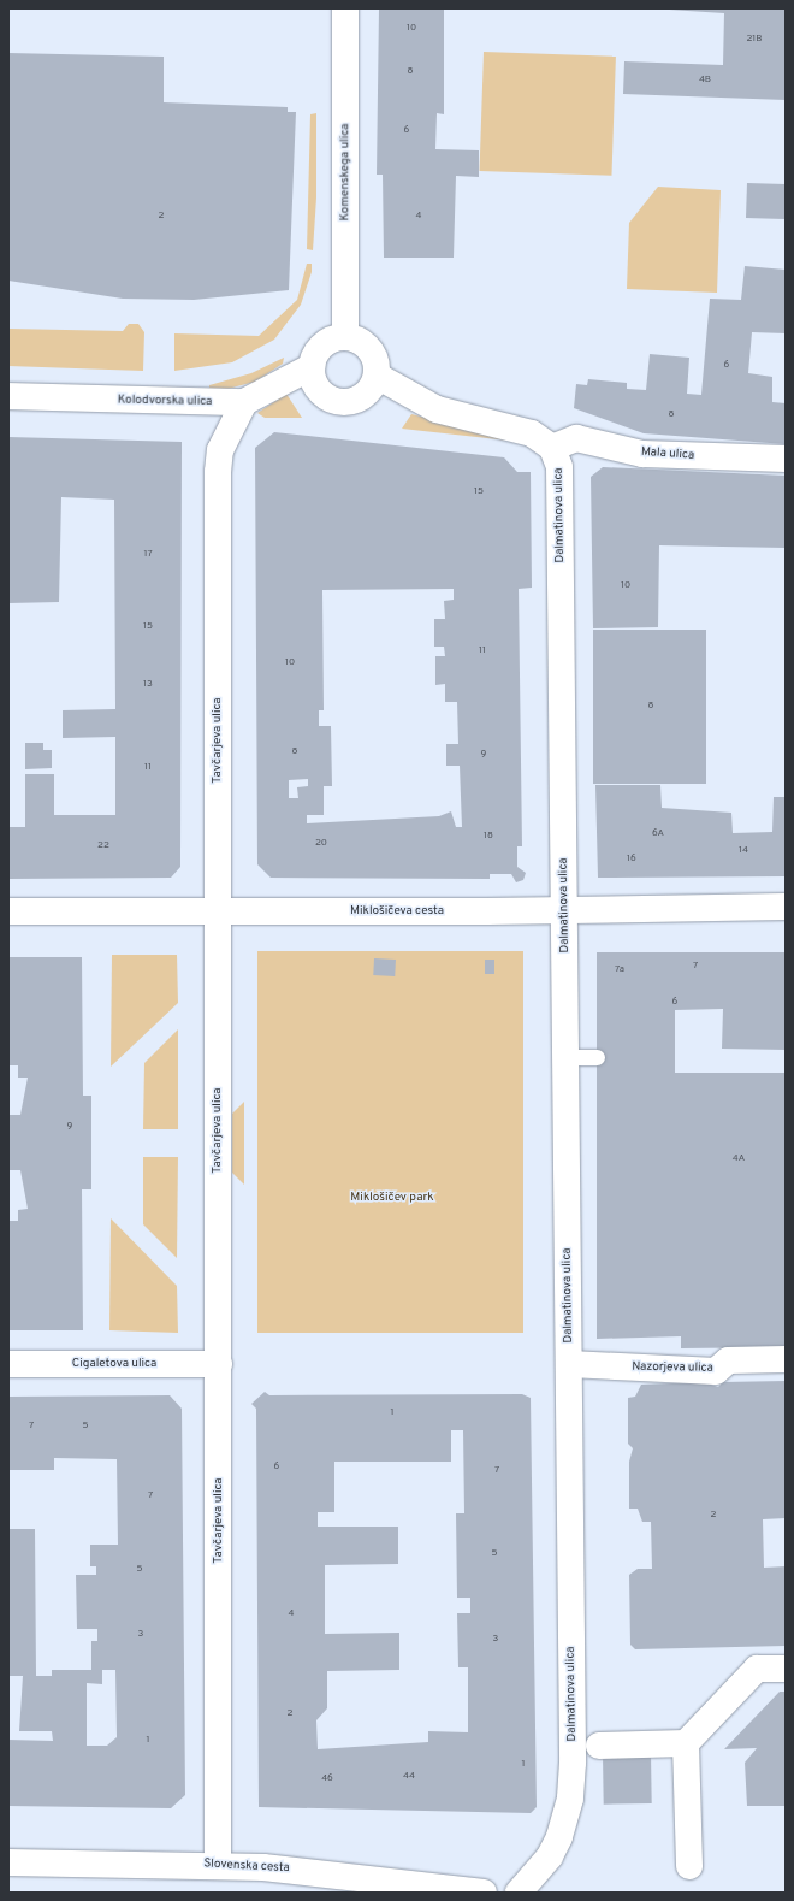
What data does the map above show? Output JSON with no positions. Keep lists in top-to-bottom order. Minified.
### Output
{"streets":{"main road":["Komenskega ulica","Kolodvorska ulica","Mala ulica","Dalmatinova ulica","Tavčarjeva ulica","Miklošičeva cesta","Cigaletova ulica","Nazorjeva ulica","Slovenska cesta"]},"crossings":[["Komenskega ulica","Kolodvorska ulica"],["Kolodvorska ulica","Tavčarjeva ulica"],["Mala ulica","Dalmatinova ulica"],["Dalmatinova ulica","Miklošičeva cesta"],["Dalmatinova ulica","Nazorjeva ulica"],["Tavčarjeva ulica","Miklošičeva cesta"],["Tavčarjeva ulica","Cigaletova ulica"],["Tavčarjeva ulica","Slovenska cesta"]],"parks":["Miklošičev park"],"house_numbers":["10","21B","8","4B","6","2","4","6","8","15","17","10","15","11","10","13","8","8","9","11","6A","18","20","22","14","16","7","7a","6","9","4A","1","7","5","6","7","7","2","5","5","4","3","3","2","1","1","44","46"]}
